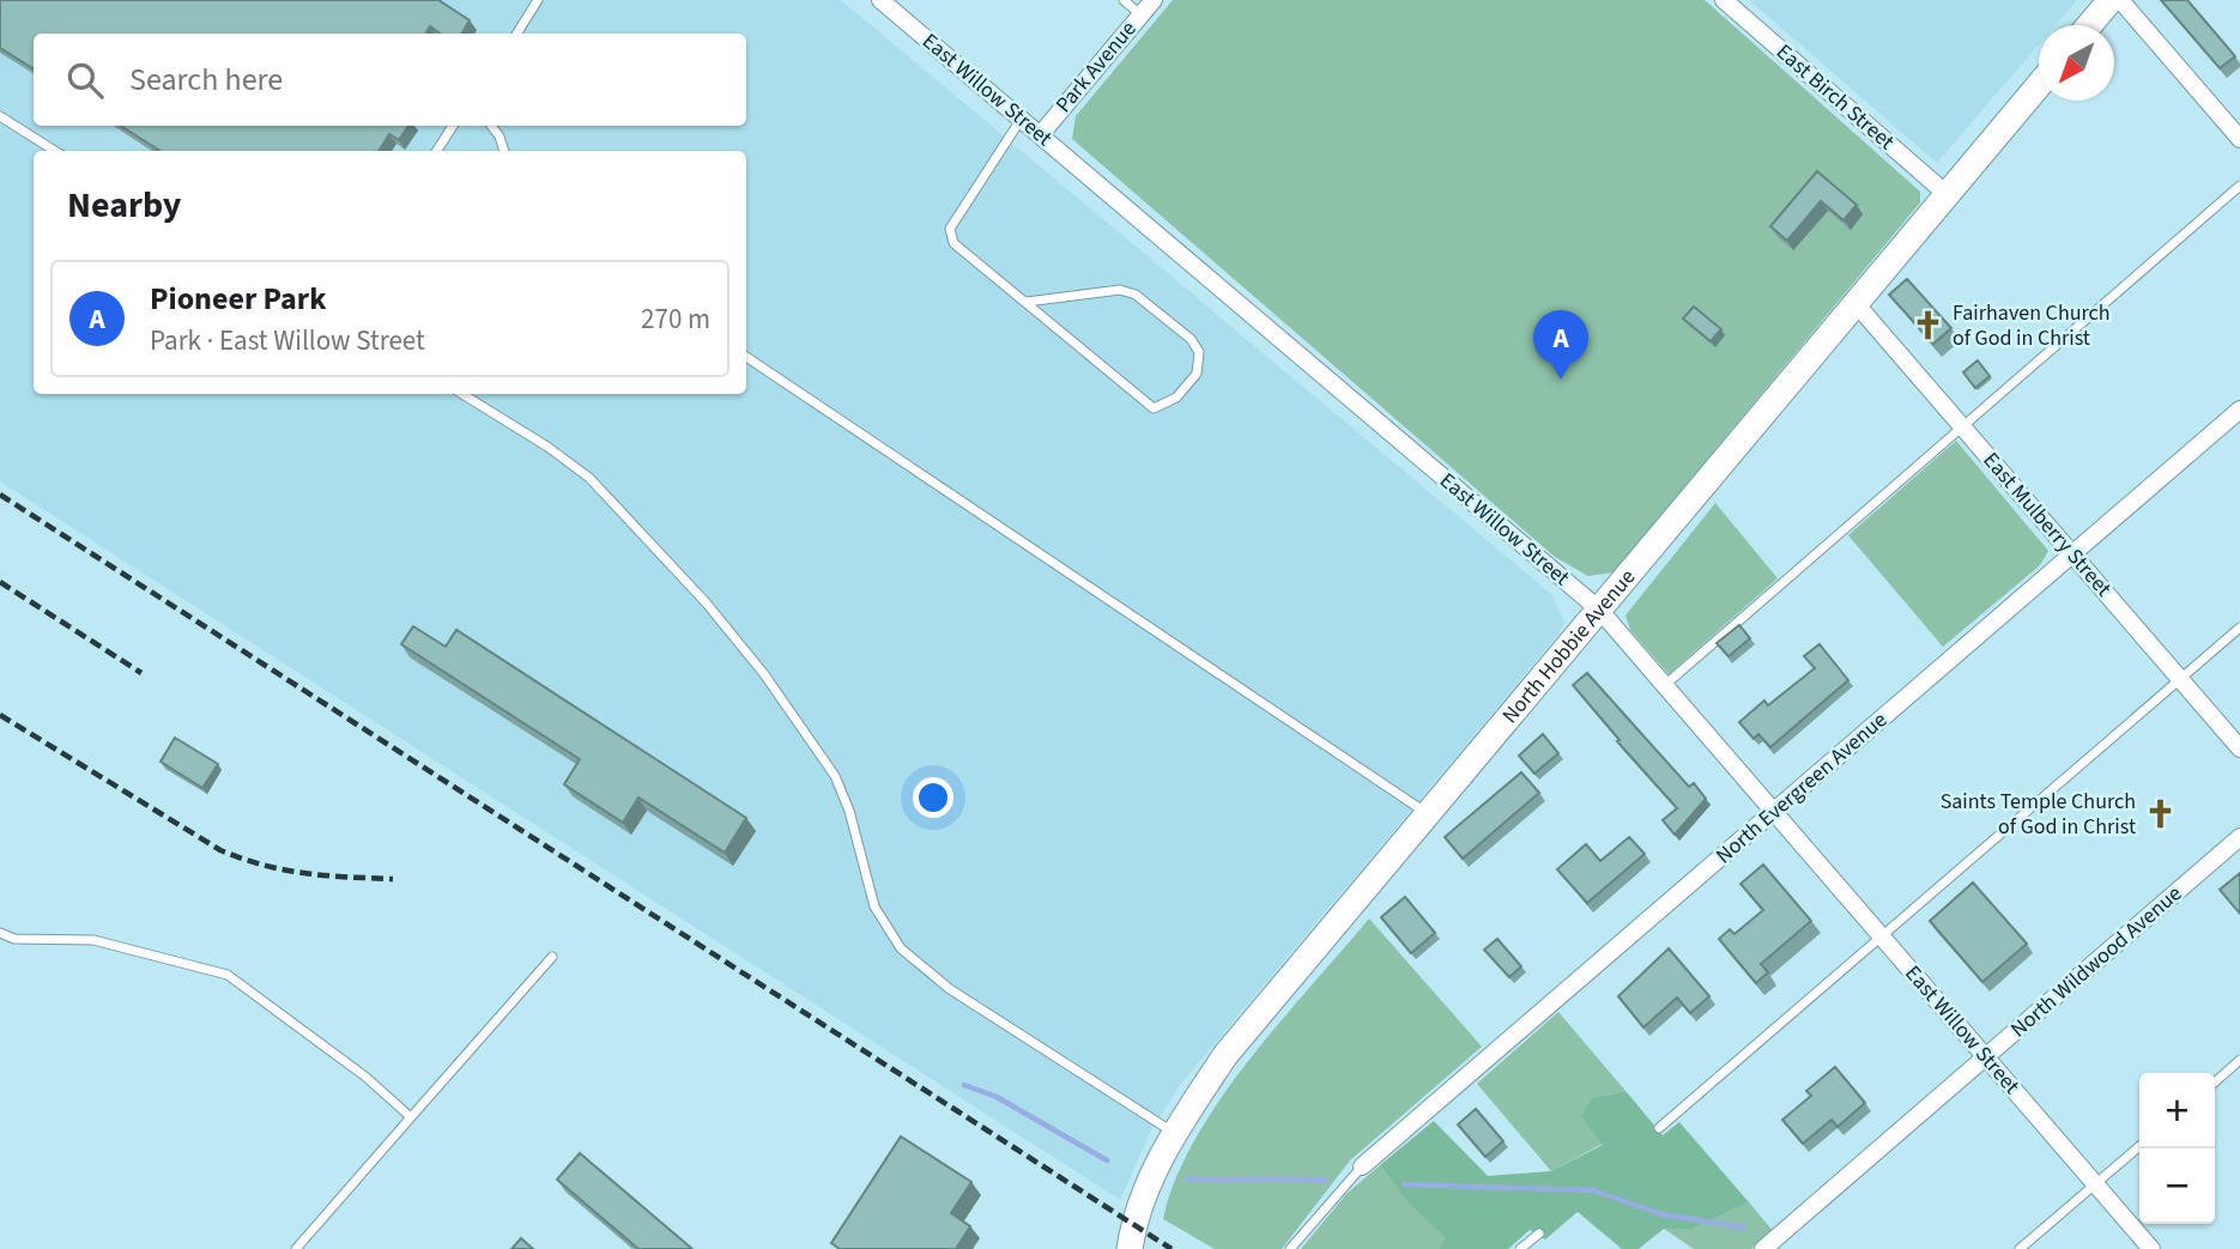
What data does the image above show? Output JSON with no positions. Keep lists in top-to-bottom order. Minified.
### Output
{"streets":{"main road":["North Hobbie Avenue"],"street":["Park Avenue","East Willow Street","East Birch Street","East Mulberry Street","North Evergreen Avenue","North Wildwood Avenue"]},"crossings":[["Park Avenue","East Willow Street"],["East Willow Street","North Hobbie Avenue"],["East Willow Street","North Evergreen Avenue"],["East Willow Street","North Wildwood Avenue"],["East Birch Street","North Hobbie Avenue"],["East Mulberry Street","North Hobbie Avenue"],["East Mulberry Street","North Evergreen Avenue"]],"places":{"church":["Fairhaven Church of God in Christ","Saints Temple Church of God in Christ"]},"north":"bottom left","page":{"search":"Search here","heading":"Nearby","list":[{"mark":"A","name":"Pioneer Park","note":"Park · East Willow Street","value":"270 m"}],"pins":"A","map_buttons":["+","−"]}}
